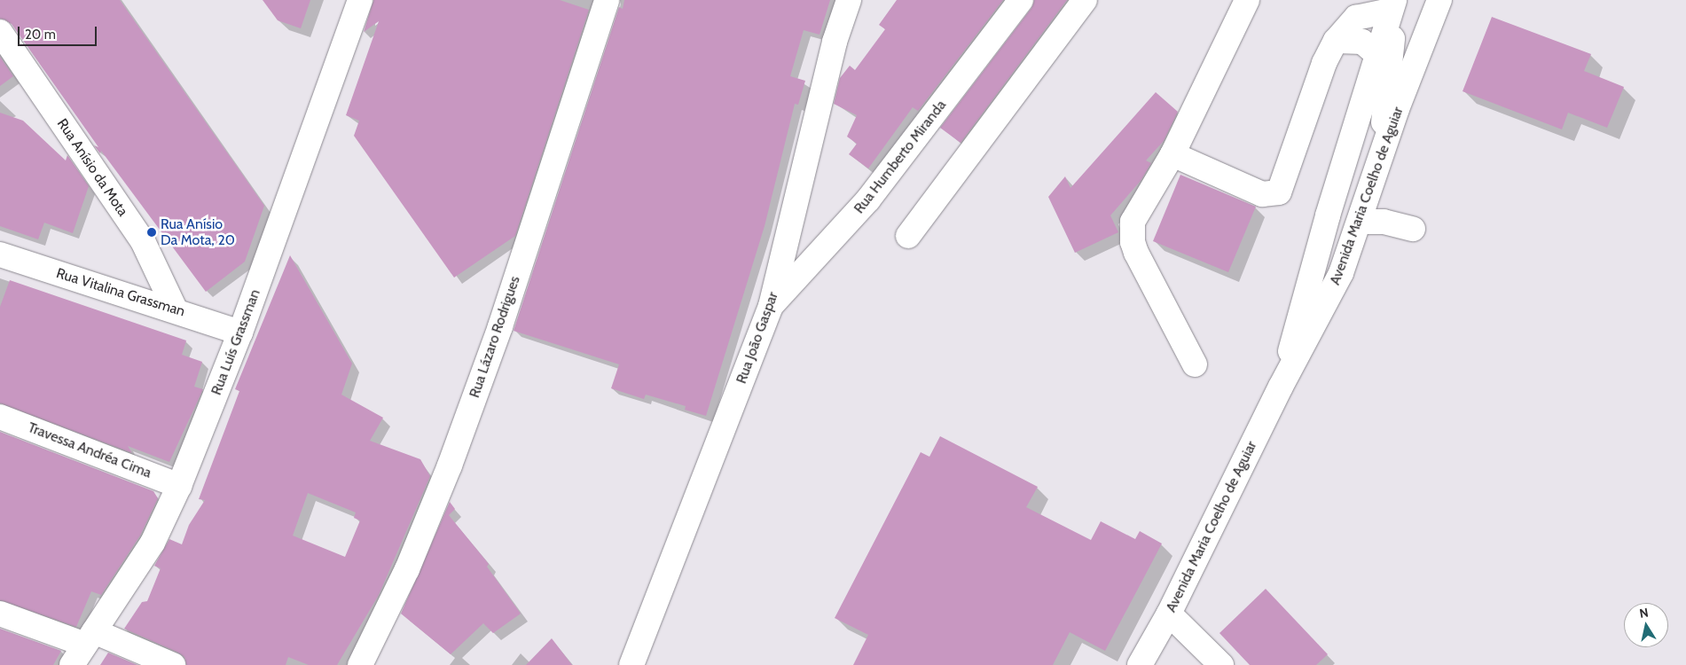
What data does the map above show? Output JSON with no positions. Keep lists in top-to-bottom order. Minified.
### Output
{"streets":{"street":["Rua Humberto Miranda","Rua Anísio da Mota","Avenida Maria Coelho de Aguiar","Rua Vitalina Grassman","Rua Lázaro Rodrigues","Rua João Gaspar","Rua Luís Grassman","Travessa Andréa Cima"]},"crossings":[["Rua Humberto Miranda","Rua João Gaspar"],["Rua Anísio da Mota","Rua Vitalina Grassman"],["Rua Vitalina Grassman","Rua Luís Grassman"],["Rua Luís Grassman","Travessa Andréa Cima"]],"places":["Rua Anísio Da Mota, 20"],"scale_bar":"20 m","north":"top"}
